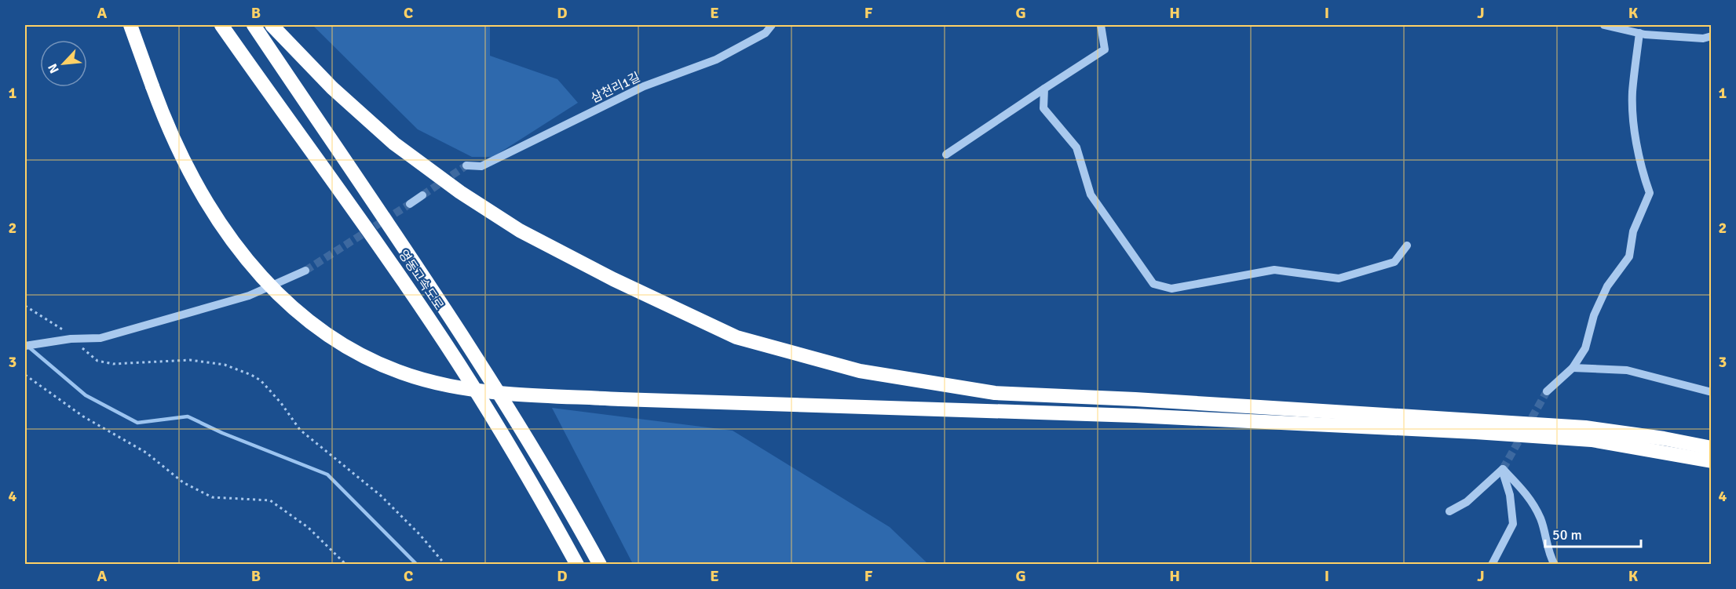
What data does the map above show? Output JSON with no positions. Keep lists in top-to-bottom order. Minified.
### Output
{"streets":{"highway":["영동고속도로"],"street":["삼천리1길"]},"scale_bar":"50 m","north":"bottom left","grid":{"columns":["A","B","C","D","E","F","G","H","I","J","K"],"rows":["1","2","3","4"]}}
